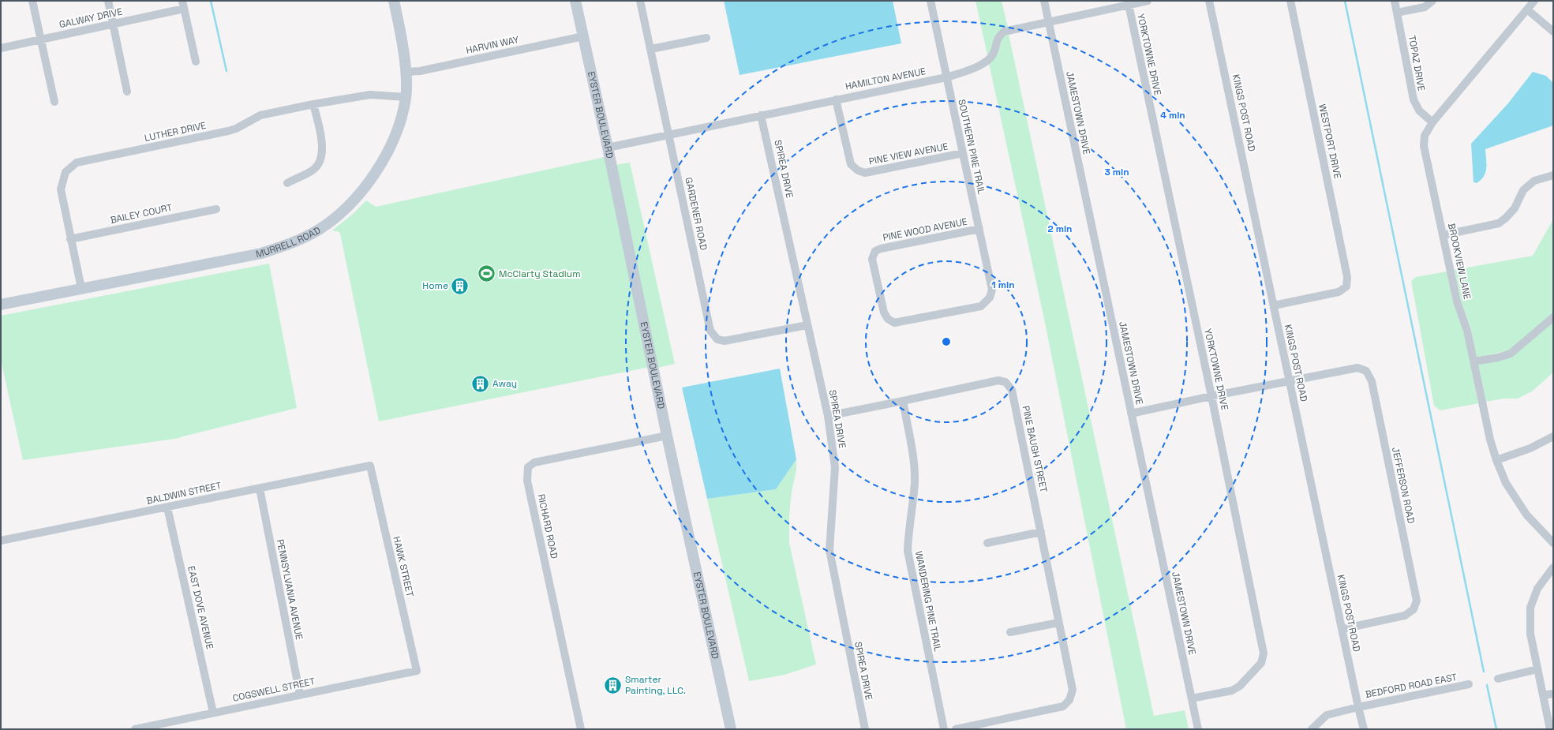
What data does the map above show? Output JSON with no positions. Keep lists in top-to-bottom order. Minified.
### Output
{"streets":{"street":["GALWAY DRIVE","HARVIN WAY","YORKTOWNE DRIVE","TOPAZ DRIVE","HAMILTON AVENUE","JAMESTOWN DRIVE","KINGS POST ROAD","EYSTER BOULEVARD","LUTHER DRIVE","WESTPORT DRIVE","SOUTHERN PINE TRAIL","PINE VIEW AVENUE","SPIREA DRIVE","BAILEY COURT","GARDENER ROAD","PINE WOOD AVENUE","MURRELL ROAD","BROOKVIEW LANE","PINE BAUGH STREET","JEFFERSON ROAD","BALDWIN STREET","RICHARD ROAD","HAWK STREET","PENNSYLVANIA AVENUE","WANDERING PINE TRAIL","EAST DOVE AVENUE","BEDFORD ROAD EAST","COGSWELL STREET"]},"crossings":[["HARVIN WAY","EYSTER BOULEVARD"],["HARVIN WAY","MURRELL ROAD"],["YORKTOWNE DRIVE","HAMILTON AVENUE"],["YORKTOWNE DRIVE","JAMESTOWN DRIVE"],["YORKTOWNE DRIVE","JEFFERSON ROAD"],["TOPAZ DRIVE","BROOKVIEW LANE"],["HAMILTON AVENUE","JAMESTOWN DRIVE"],["HAMILTON AVENUE","EYSTER BOULEVARD"],["HAMILTON AVENUE","SOUTHERN PINE TRAIL"],["HAMILTON AVENUE","PINE VIEW AVENUE"],["HAMILTON AVENUE","SPIREA DRIVE"],["HAMILTON AVENUE","GARDENER ROAD"],["JAMESTOWN DRIVE","JEFFERSON ROAD"],["KINGS POST ROAD","WESTPORT DRIVE"],["KINGS POST ROAD","JEFFERSON ROAD"],["KINGS POST ROAD","BEDFORD ROAD EAST"],["EYSTER BOULEVARD","RICHARD ROAD"],["LUTHER DRIVE","BAILEY COURT"],["LUTHER DRIVE","MURRELL ROAD"],["SOUTHERN PINE TRAIL","PINE VIEW AVENUE"],["SOUTHERN PINE TRAIL","PINE WOOD AVENUE"],["SPIREA DRIVE","GARDENER ROAD"],["SPIREA DRIVE","PINE BAUGH STREET"],["PINE BAUGH STREET","WANDERING PINE TRAIL"],["BALDWIN STREET","HAWK STREET"],["BALDWIN STREET","PENNSYLVANIA AVENUE"],["BALDWIN STREET","EAST DOVE AVENUE"],["HAWK STREET","COGSWELL STREET"],["PENNSYLVANIA AVENUE","COGSWELL STREET"],["EAST DOVE AVENUE","COGSWELL STREET"]],"places":{"sports":["McClarty Stadium"],"building":["Home","Away","Smarter Painting, LLC."]},"rings":["4 min","3 min","2 min","1 min"]}
